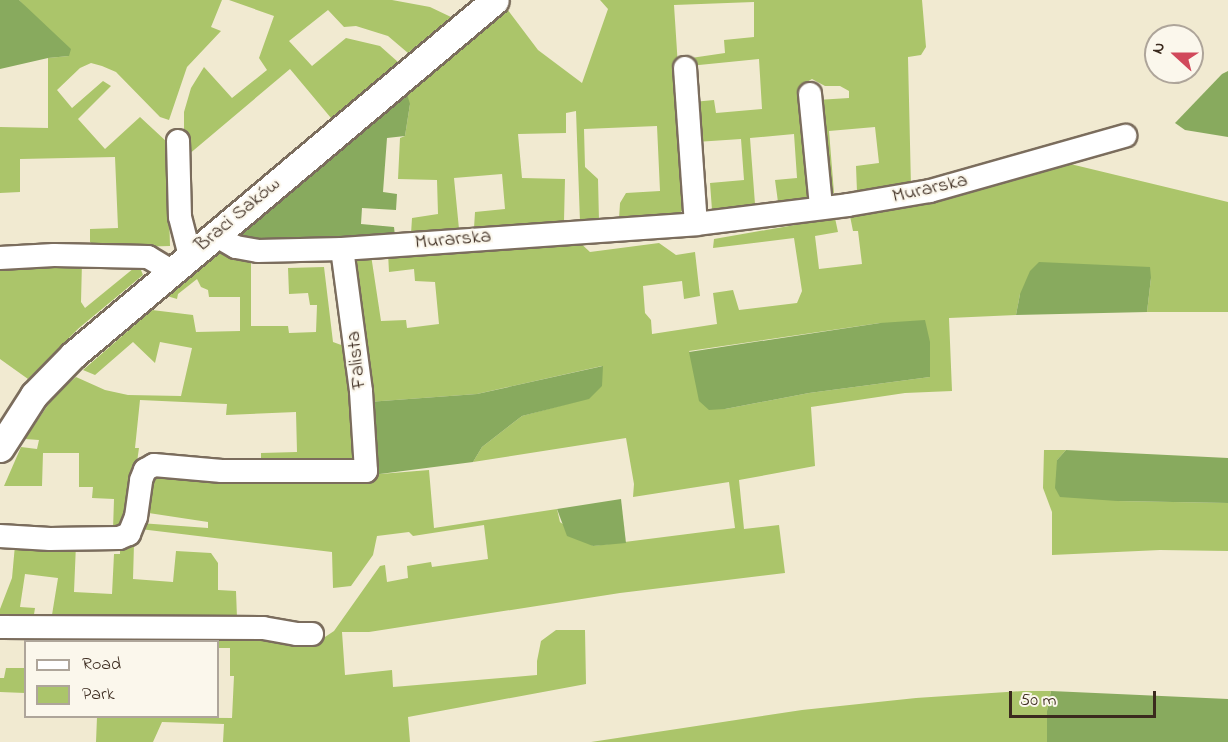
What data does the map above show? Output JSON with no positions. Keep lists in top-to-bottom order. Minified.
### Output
{"streets":{"street":["Murarska","Braci Saków","Falista"]},"crossings":[["Murarska","Braci Saków"],["Murarska","Falista"]],"legend":["Road","Park"],"scale_bar":"50 m","north":"left"}
